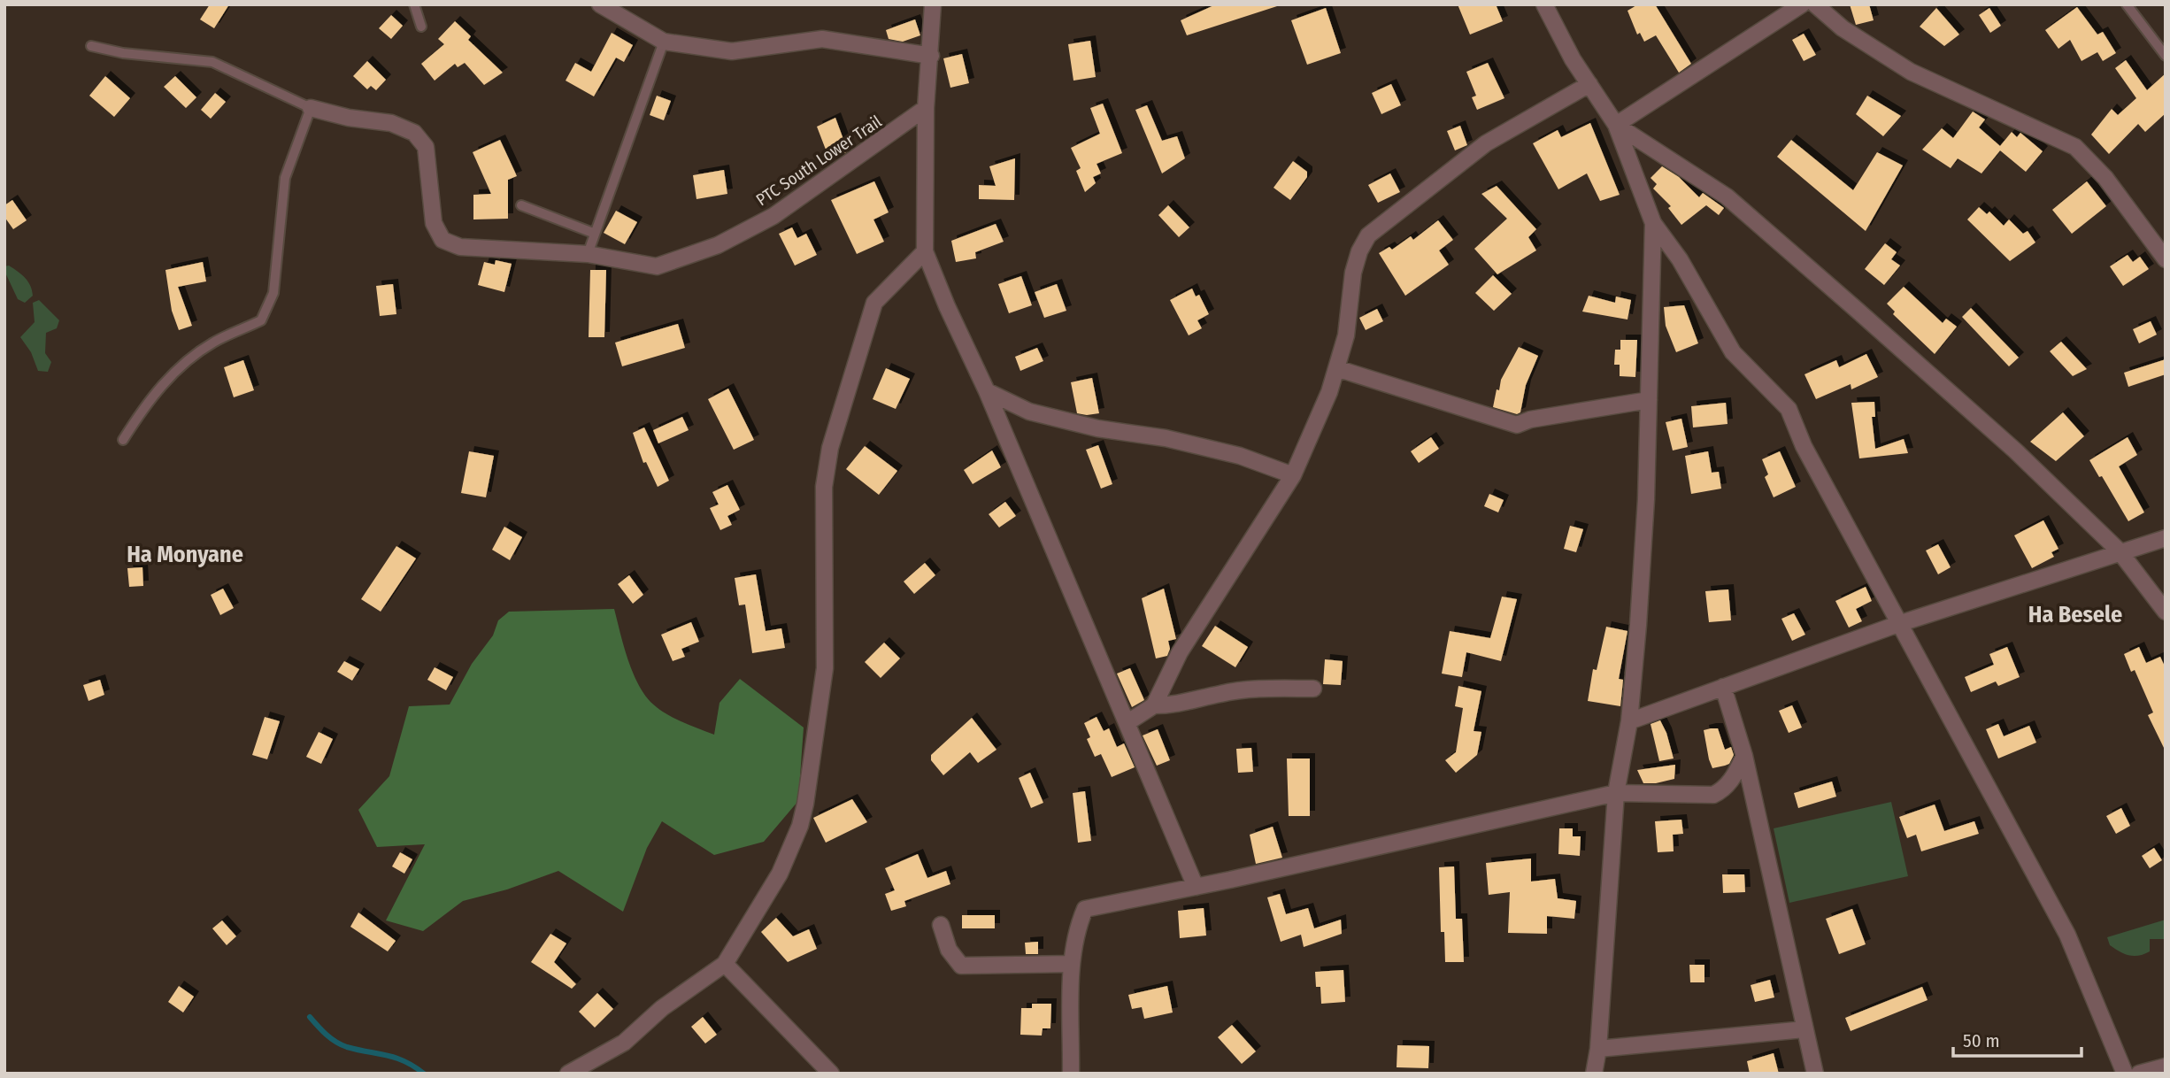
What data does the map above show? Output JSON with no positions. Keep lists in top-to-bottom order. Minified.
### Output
{"streets":{"street":["PTC South Lower Trail"]},"districts":["Ha Monyane","Ha Besele"],"scale_bar":"50 m"}
